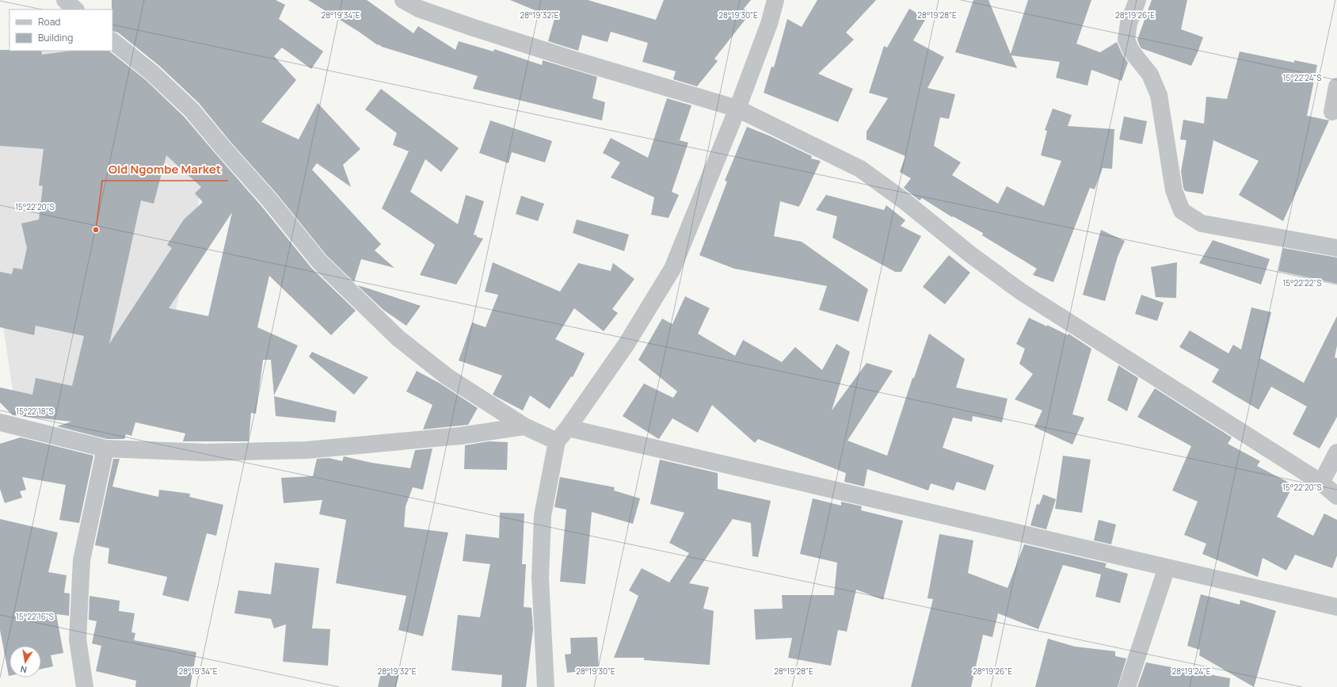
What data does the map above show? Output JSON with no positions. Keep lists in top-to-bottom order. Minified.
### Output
{"places":["Old Ngombe Market"],"legend":["Road","Building"],"north":"bottom","coordinates":["28°19'34\"E","28°19'32\"E","28°19'30\"E","28°19'28\"E","28°19'26\"E","15°22'24\"S","15°22'20\"S","15°22'22\"S","15°22'18\"S","15°22'16\"S","28°19'24\"E"]}
